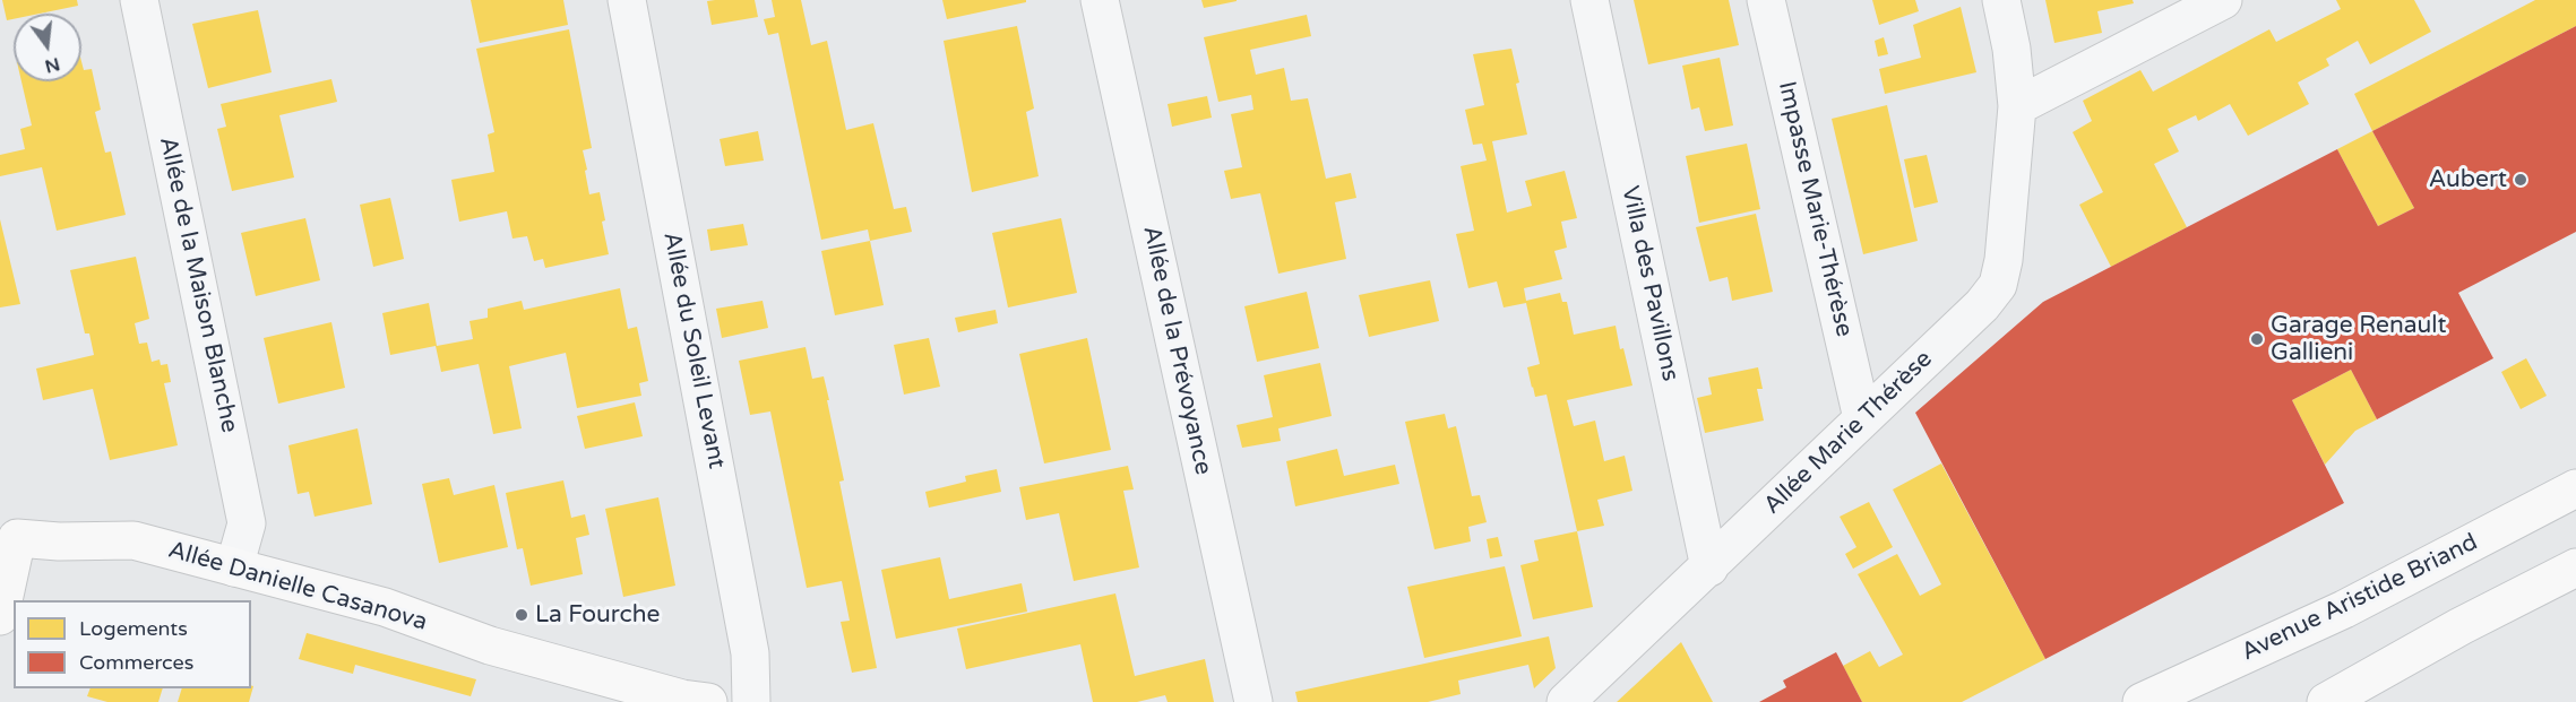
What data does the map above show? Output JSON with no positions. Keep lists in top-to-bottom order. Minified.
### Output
{"streets":{"main road":["Allée Danielle Casanova","Avenue Aristide Briand"],"street":["Impasse Marie-Thérèse","Villa des Pavillons","Allée de la Maison Blanche","Allée du Soleil Levant","Allée de la Prévoyance","Allée Marie Thérèse"]},"crossings":[["Impasse Marie-Thérèse","Allée Marie Thérèse"],["Villa des Pavillons","Allée Marie Thérèse"],["Allée de la Maison Blanche","Allée Danielle Casanova"]],"places":["Aubert","Garage Renault Gallieni","La Fourche"],"legend":["Logements","Commerces"],"north":"bottom"}
